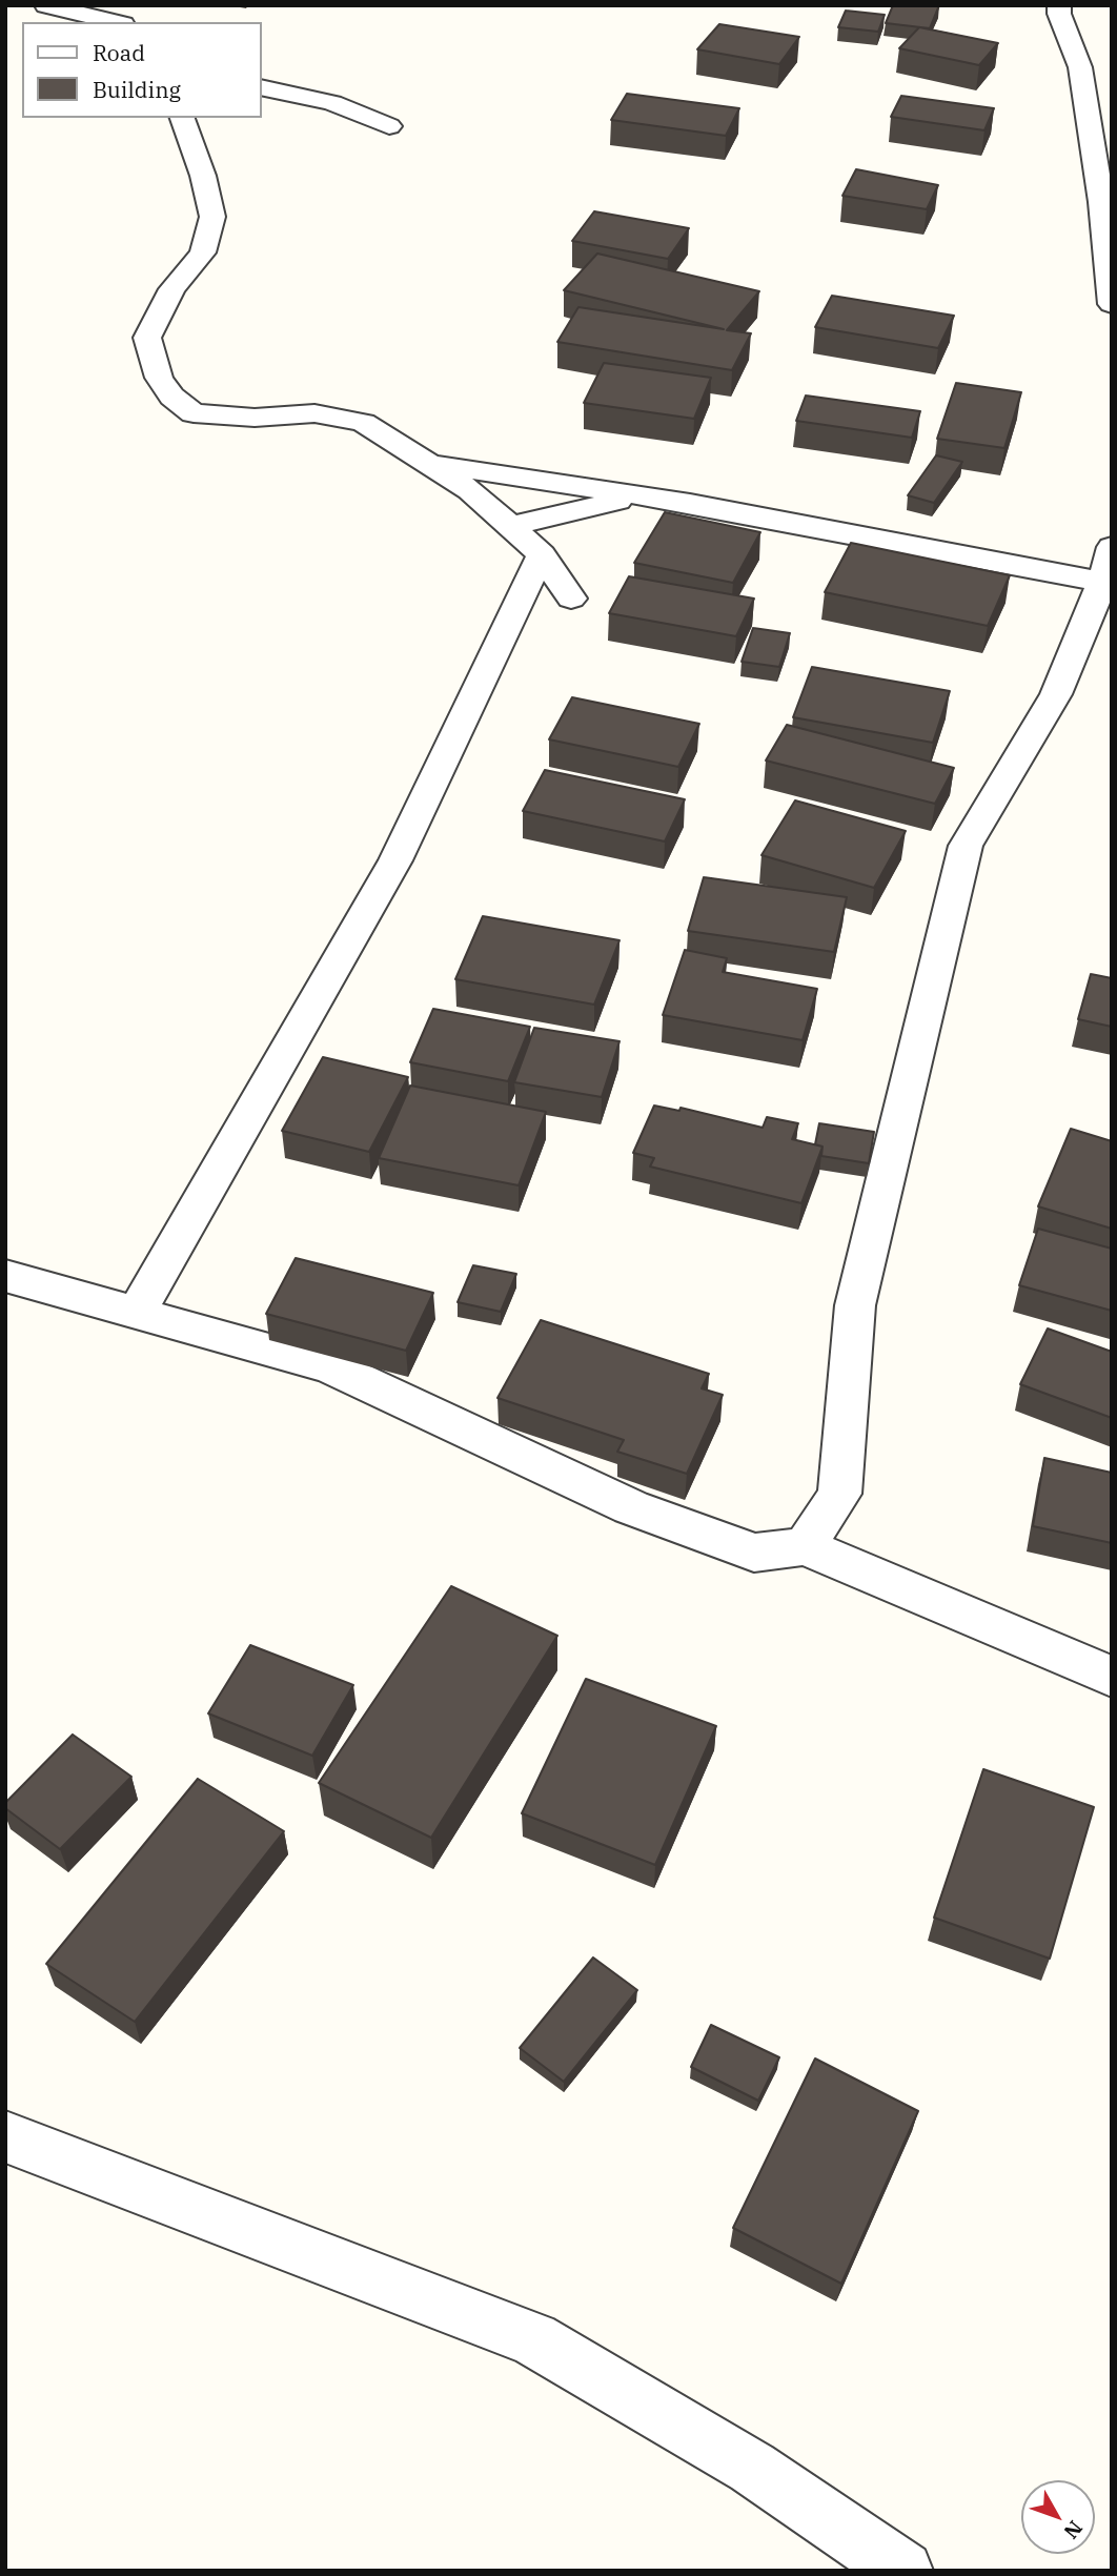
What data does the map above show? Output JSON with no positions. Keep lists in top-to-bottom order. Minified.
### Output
{"legend":["Road","Building"],"north":"bottom right"}
